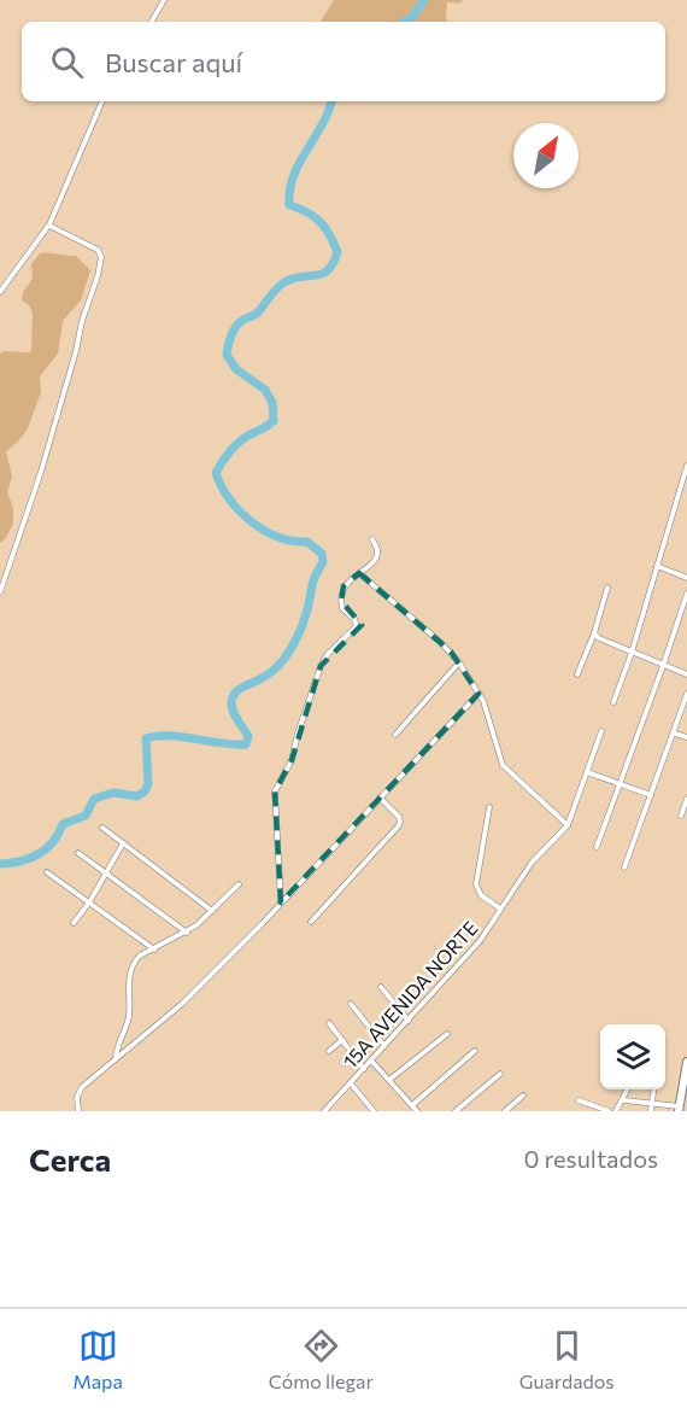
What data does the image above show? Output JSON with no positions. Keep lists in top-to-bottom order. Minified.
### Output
{"streets":{"street":["15A AVENIDA NORTE"]},"north":"top right","page":{"search":"Buscar aquí","heading":["Cerca","0 resultados"],"nav":["Mapa","Cómo llegar","Guardados"]}}
